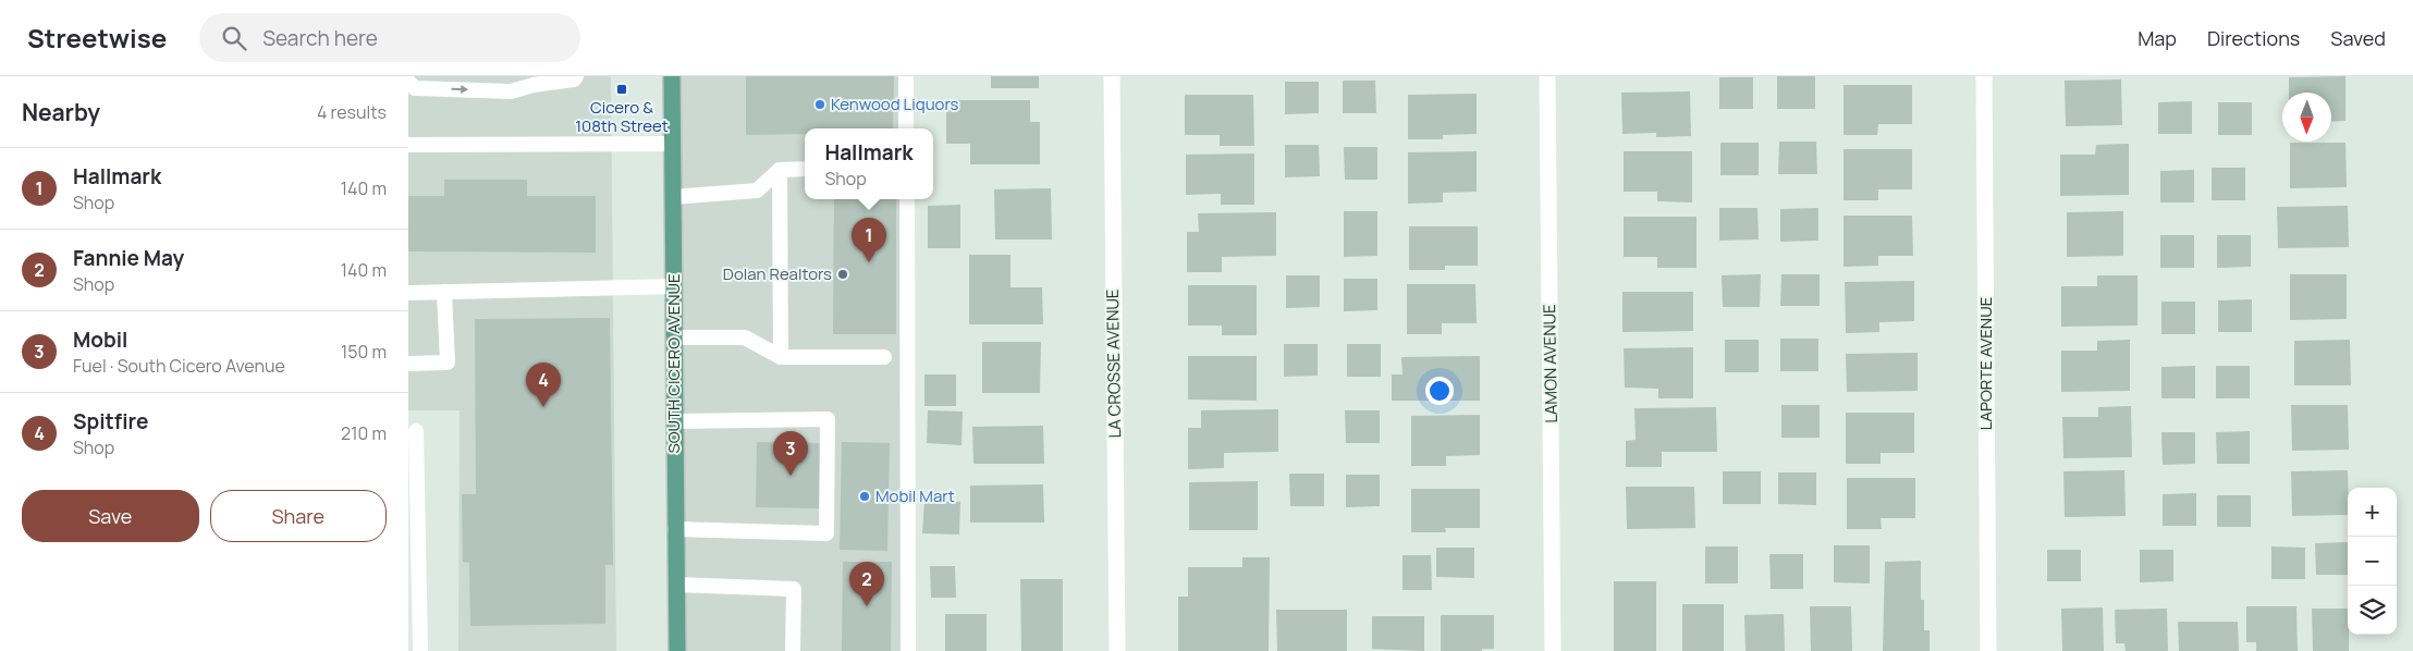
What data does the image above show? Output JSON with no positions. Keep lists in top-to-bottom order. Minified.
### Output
{"streets":{"main road":["SOUTH CICERO AVENUE"],"street":["LA CROSSE AVENUE","LAMON AVENUE","LAPORTE AVENUE"]},"places":{"transit":["Cicero & 108th Street"],"other":["Kenwood Liquors","Dolan Realtors","Mobil Mart"]},"north":"bottom","page":{"header":"Streetwise","search":"Search here","nav":["Map","Directions","Saved"],"heading":["Nearby","4 results"],"popup":["Hallmark","Shop"],"list":[{"mark":"1","name":"Hallmark","note":"Shop","value":"140 m"},{"mark":"2","name":"Fannie May","note":"Shop","value":"140 m"},{"mark":"3","name":"Mobil","note":"Fuel · South Cicero Avenue","value":"150 m"},{"mark":"4","name":"Spitfire","note":"Shop","value":"210 m"}],"pins":["1","4","3","2"],"buttons":["Save","Share"],"map_buttons":["+","−"]}}
